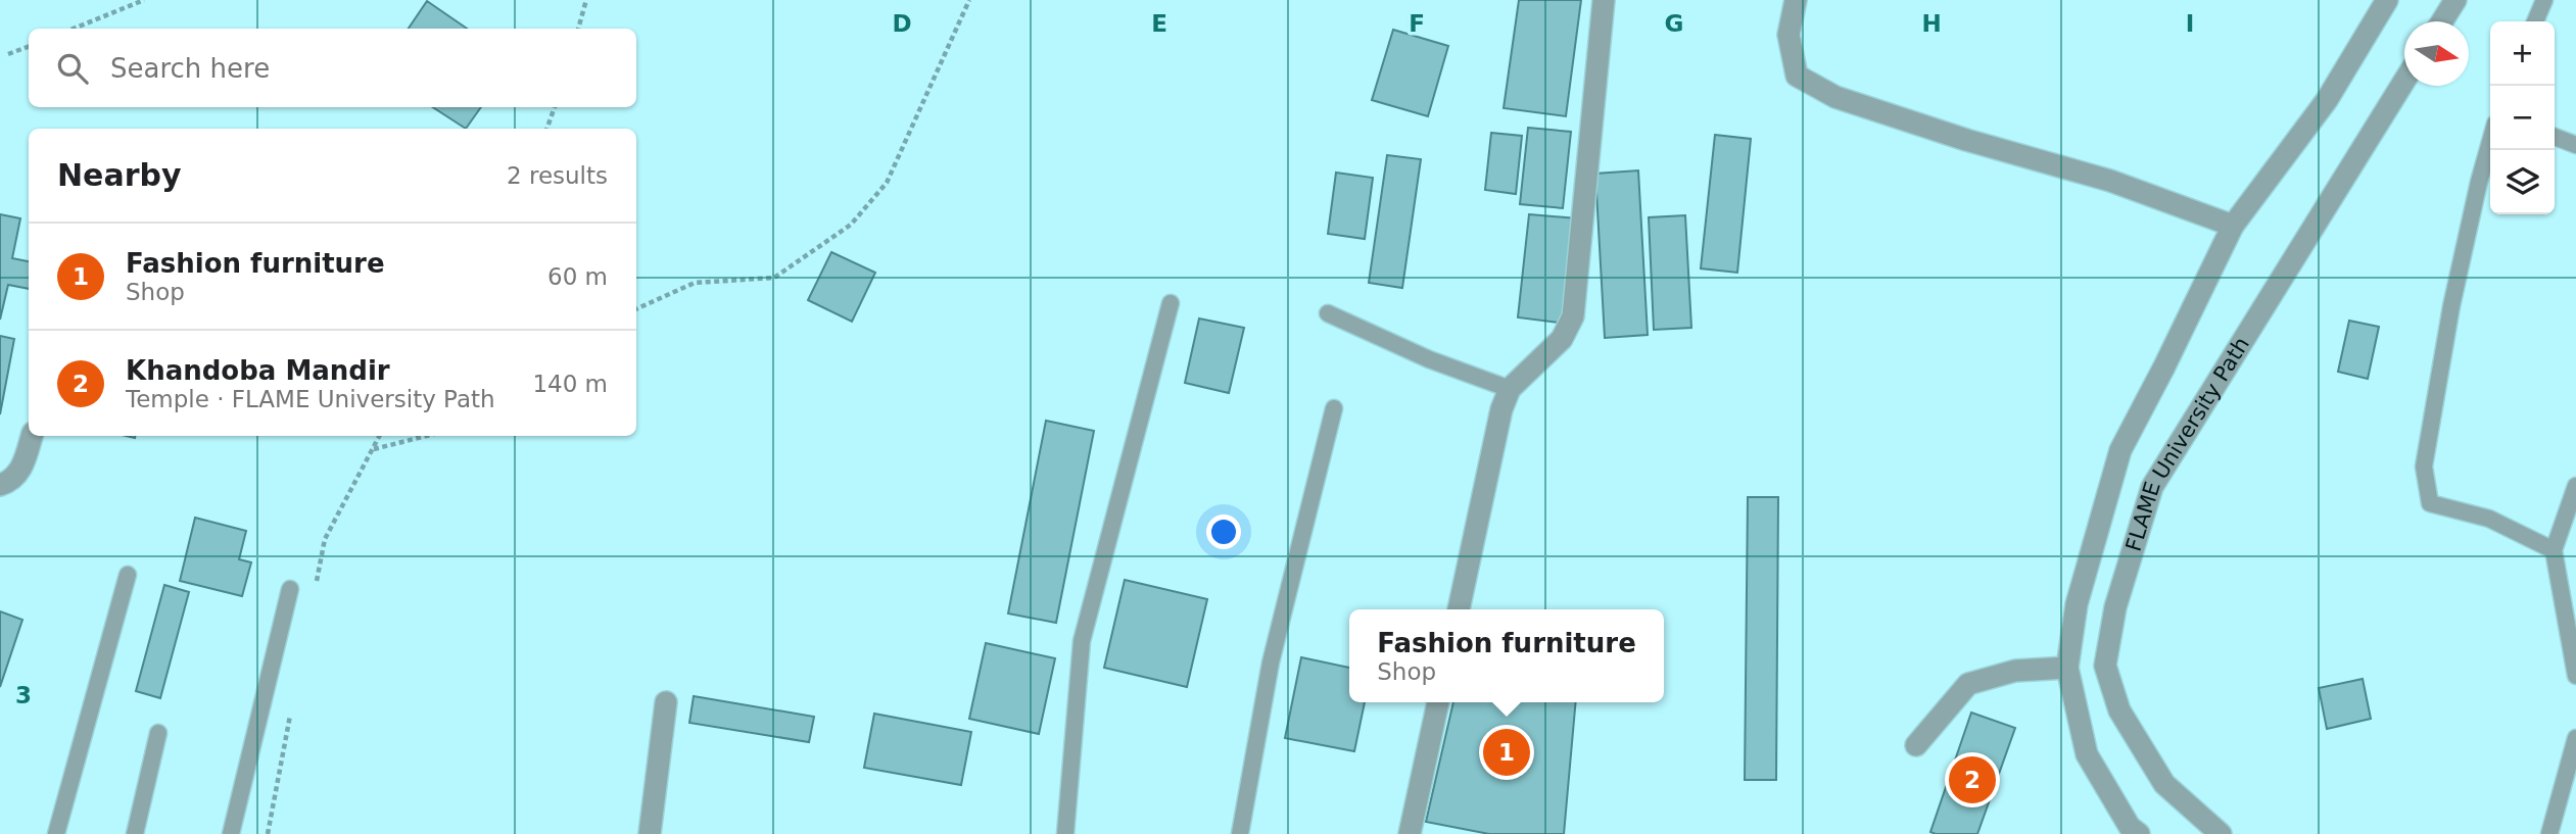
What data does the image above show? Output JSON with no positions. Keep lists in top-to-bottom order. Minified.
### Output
{"streets":{"street":["FLAME University Path"]},"north":"right","page":{"map_buttons":["+","−"],"search":"Search here","heading":["Nearby","2 results"],"list":[{"mark":"1","name":"Fashion furniture","note":"Shop","value":"60 m"},{"mark":"2","name":"Khandoba Mandir","note":"Temple · FLAME University Path","value":"140 m"}],"popup":["Fashion furniture","Shop"],"pins":["1","2"]},"grid":{"columns":["D","E","F","G","H","I"],"rows":["3"]}}
